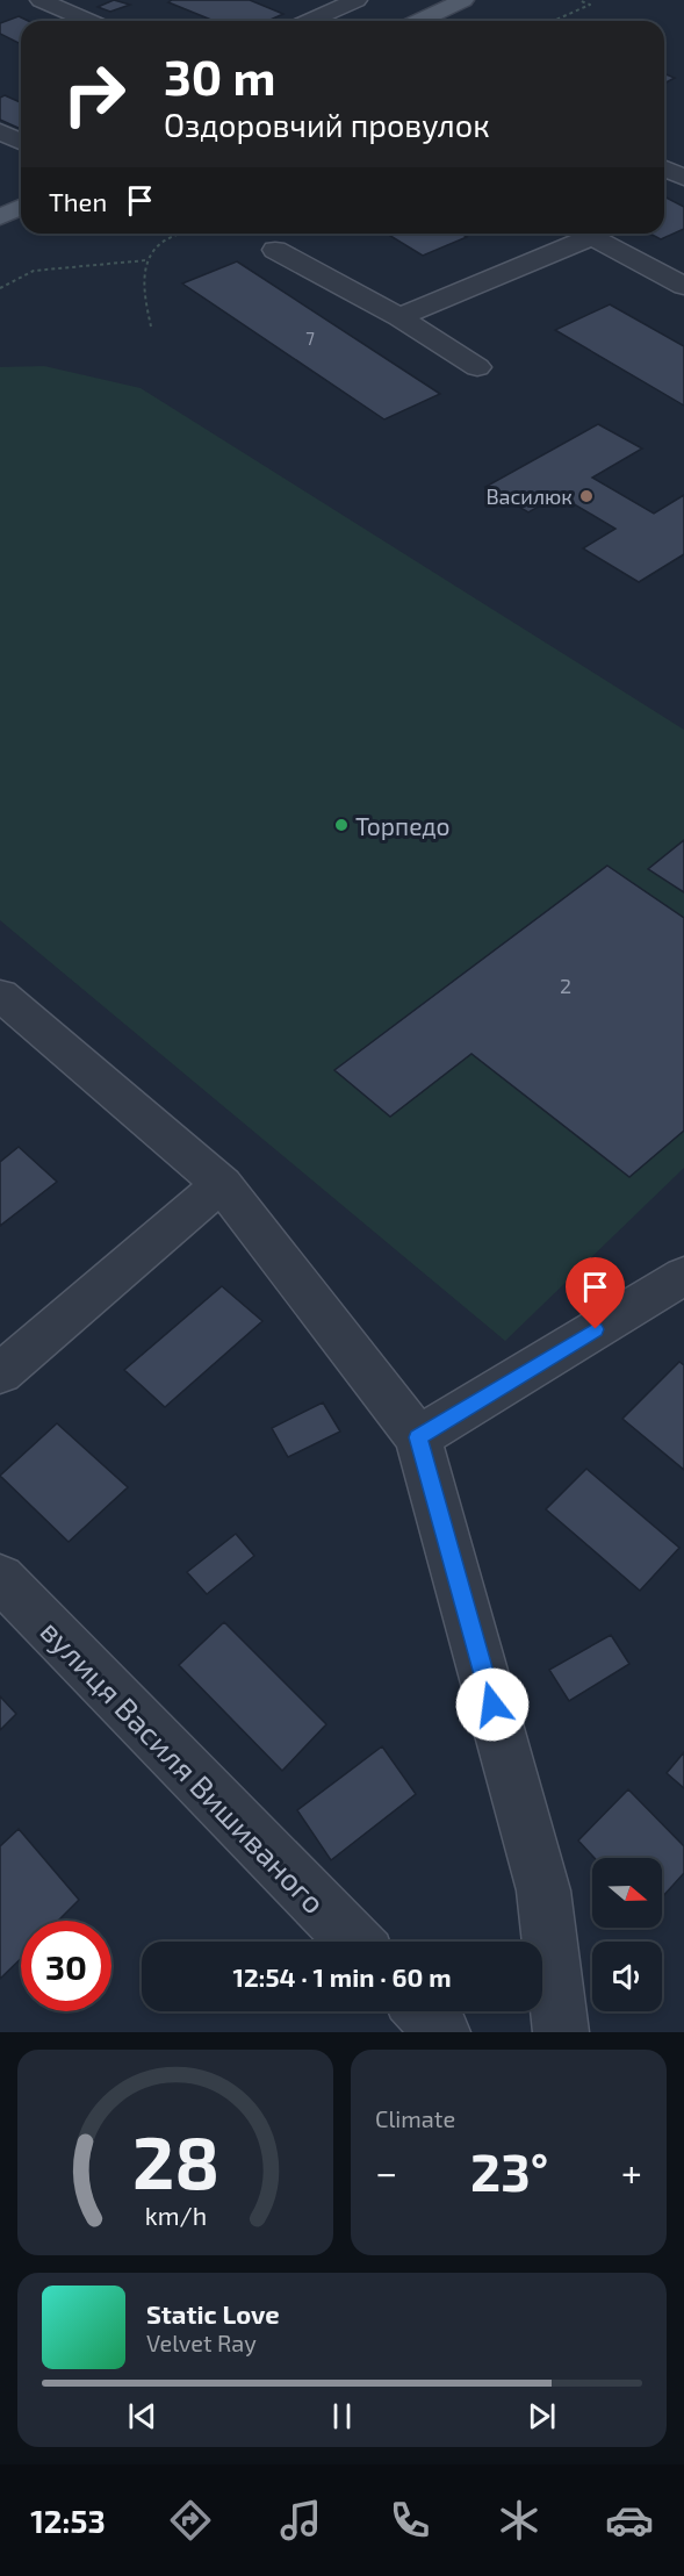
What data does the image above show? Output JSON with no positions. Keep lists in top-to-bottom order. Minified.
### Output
{"streets":{"street":["вулиця Василя Вишиваного"]},"places":["Василюк","Торпедо"],"house_numbers":["7","2"],"north":"right","page":{"turn":["30 m","Оздоровчий провулок"],"then":"Then","limit":"30","trip":"12:54 · 1 min · 60 m","tile":"Climate","heat":["−","23°","+"],"song":["Static Love","Velvet Ray"],"tabs":"12:53","gauge":["28","km/h"]}}
